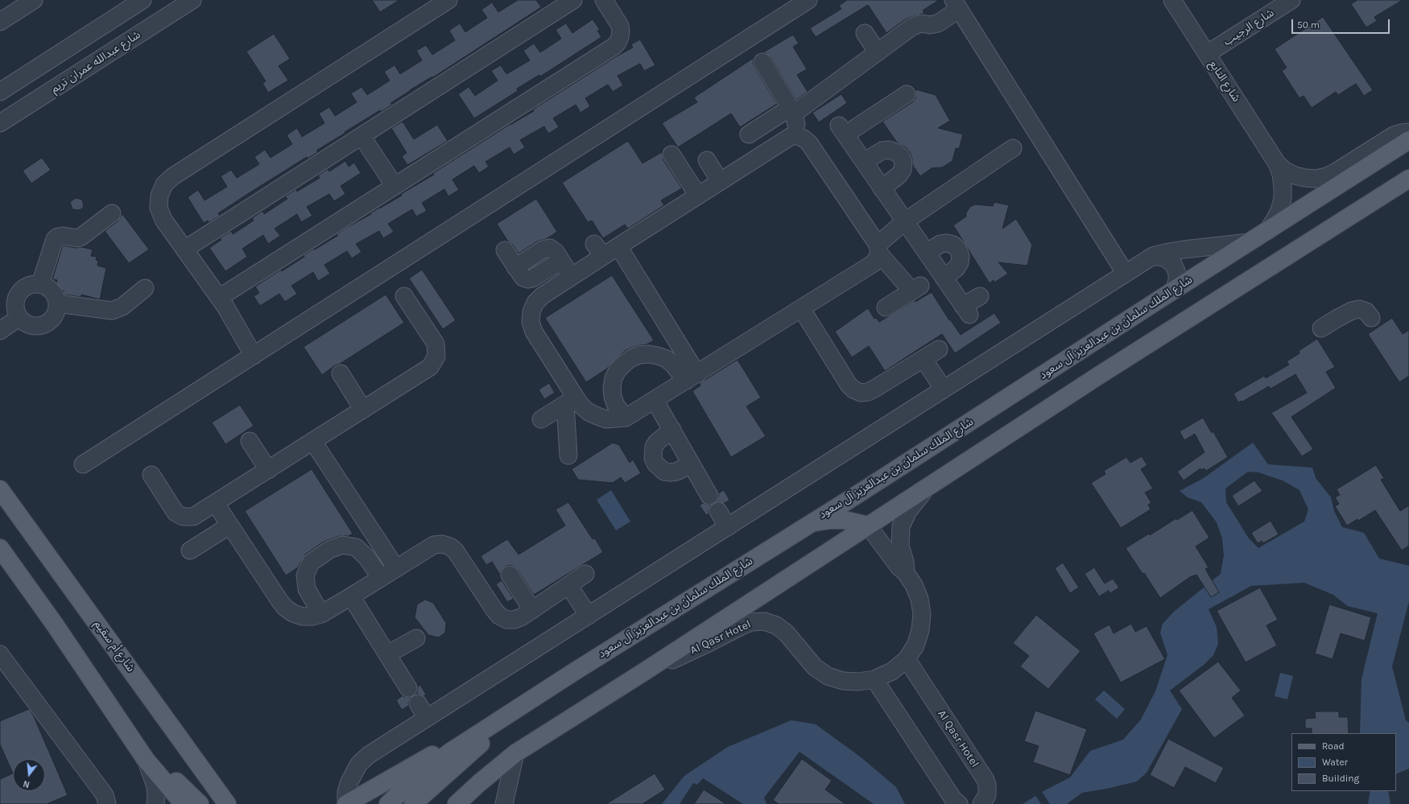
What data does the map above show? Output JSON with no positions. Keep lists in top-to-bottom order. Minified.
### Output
{"streets":{"main road":["شارع الملك سلمان بن عبدالعزيز آل سعود","شارع أم سقيم"],"street":["شارع الرجيب","شارع عبدالله عمران تريم","شارع التابع","Al Qasr Hotel"]},"crossings":[["شارع الرجيب","شارع التابع"],["شارع التابع","شارع الملك سلمان بن عبدالعزيز آل سعود"]],"legend":["Road","Water","Building"],"scale_bar":"50 m","north":"bottom"}
